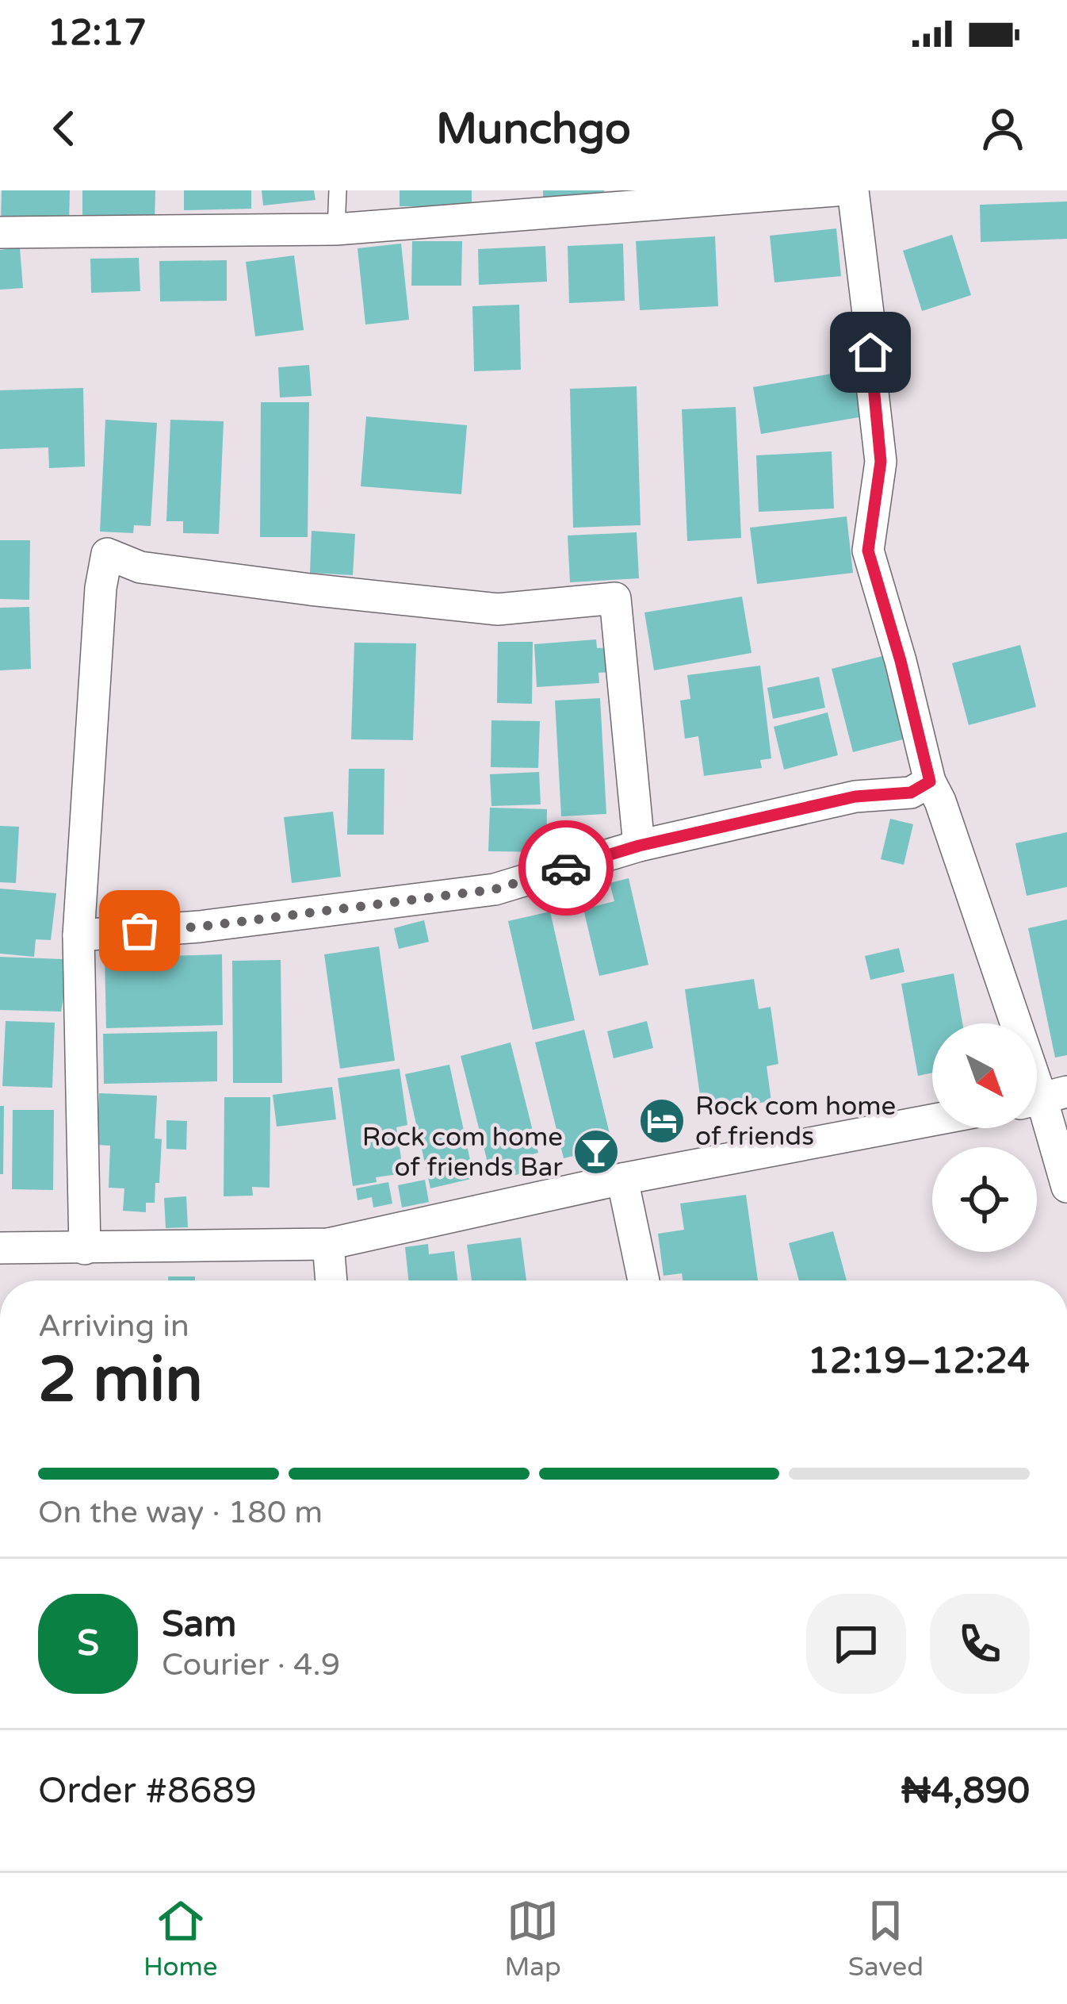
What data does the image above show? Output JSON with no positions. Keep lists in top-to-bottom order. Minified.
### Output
{"places":{"hotel":["Rock com home of friends"],"bar":["Rock com home of friends Bar"]},"north":"bottom right","page":{"status":"12:17","header":"Munchgo","heading":["2 min","Arriving in","12:19–12:24"],"panel":["Sam","Courier · 4.9","Order #8689","₦4,890"],"bar":"On the way · 180 m","round":"S","tabs":["Home","Map","Saved"]}}
